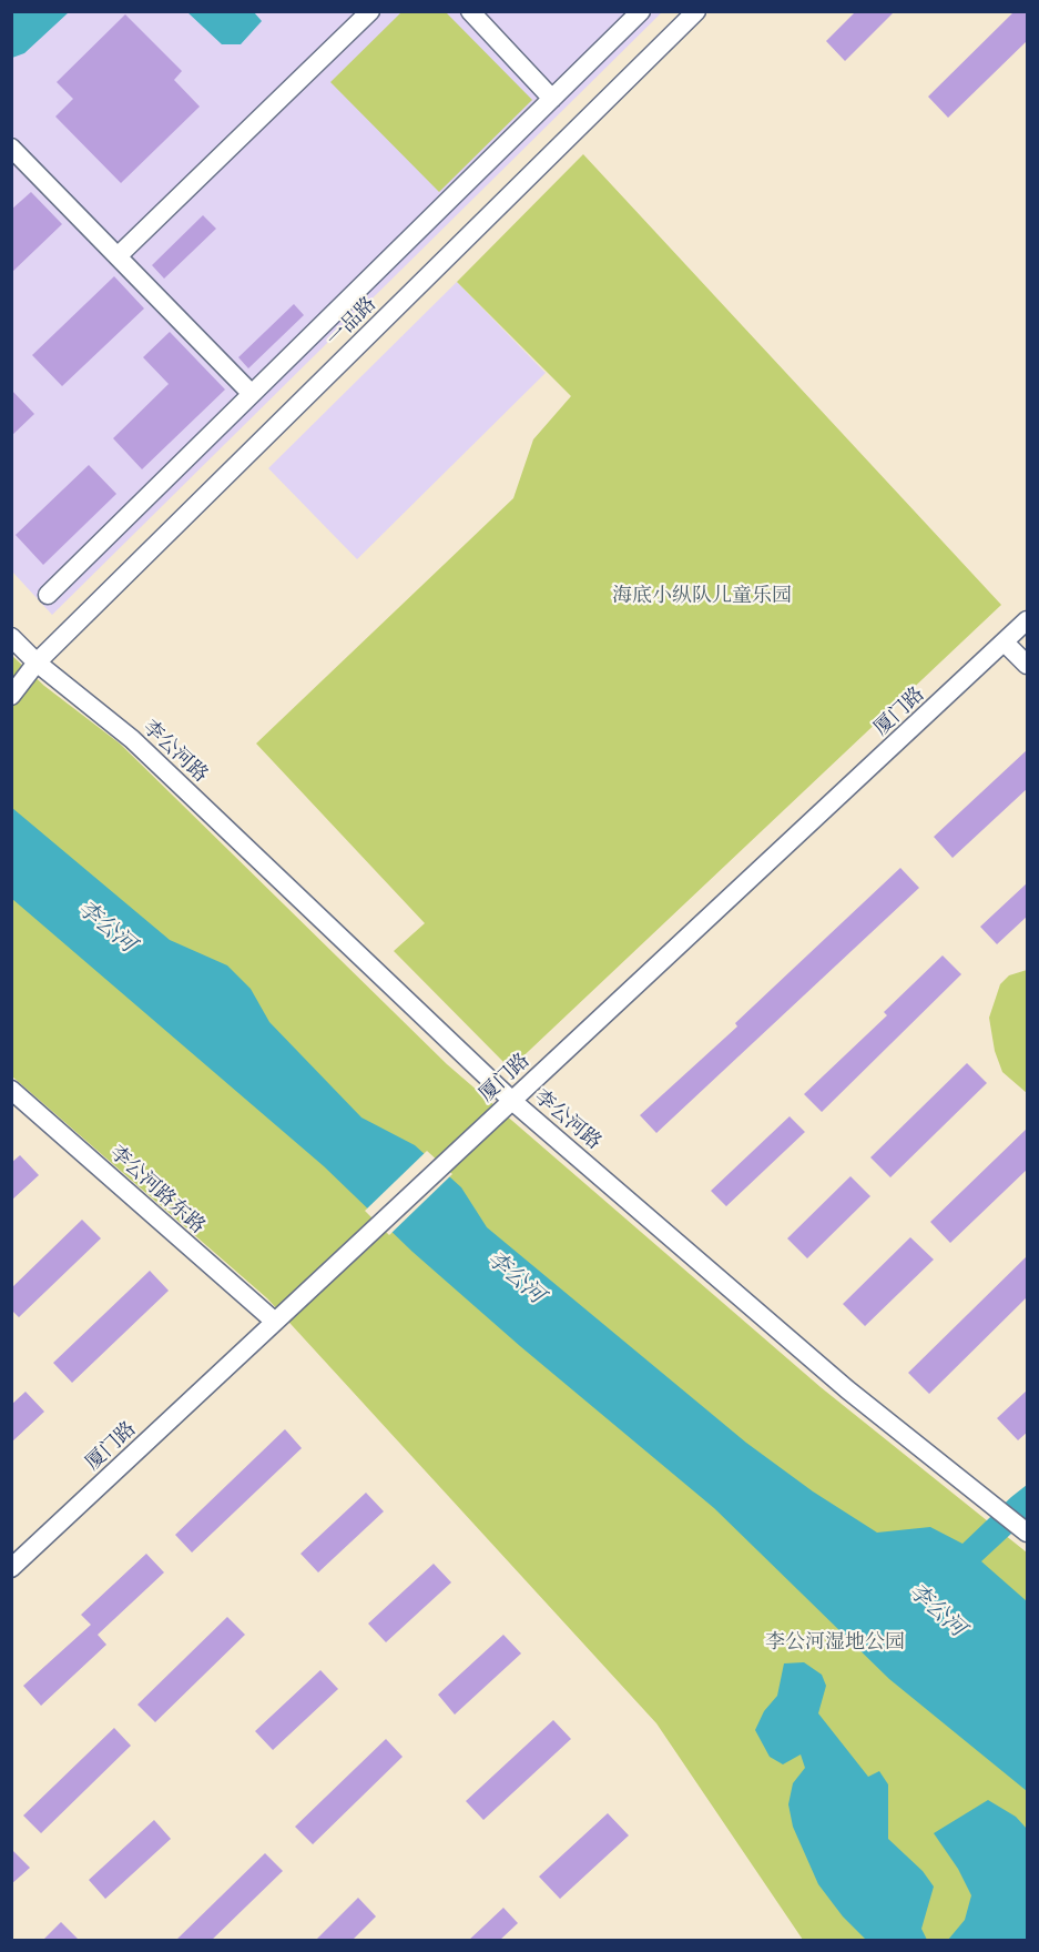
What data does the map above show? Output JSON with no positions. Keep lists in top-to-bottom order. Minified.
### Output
{"streets":{"street":["一品路","厦门路","李公河路","李公河路东路"]},"crossings":[["一品路","李公河路"],["厦门路","李公河路"],["厦门路","李公河路东路"]],"water":["李公河"],"parks":["海底小纵队儿童乐园","李公河湿地公园"]}
